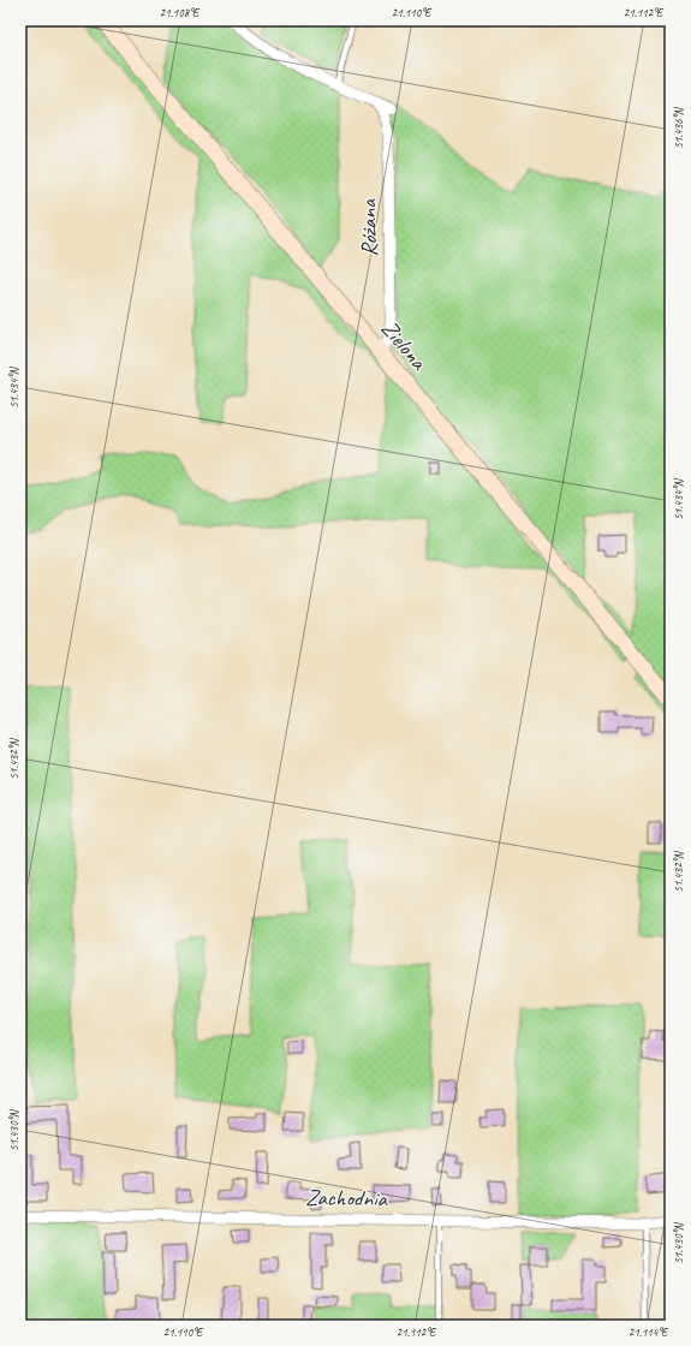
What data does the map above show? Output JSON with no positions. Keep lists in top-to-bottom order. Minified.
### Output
{"streets":{"street":["Różana","Zielona","Zachodnia"]},"crossings":[["Różana","Zielona"]],"coordinates":["21.108°E","21.110°E","21.112°E","51.436°N","51.434°N","51.432°N","51.430°N","21.114°E"]}
